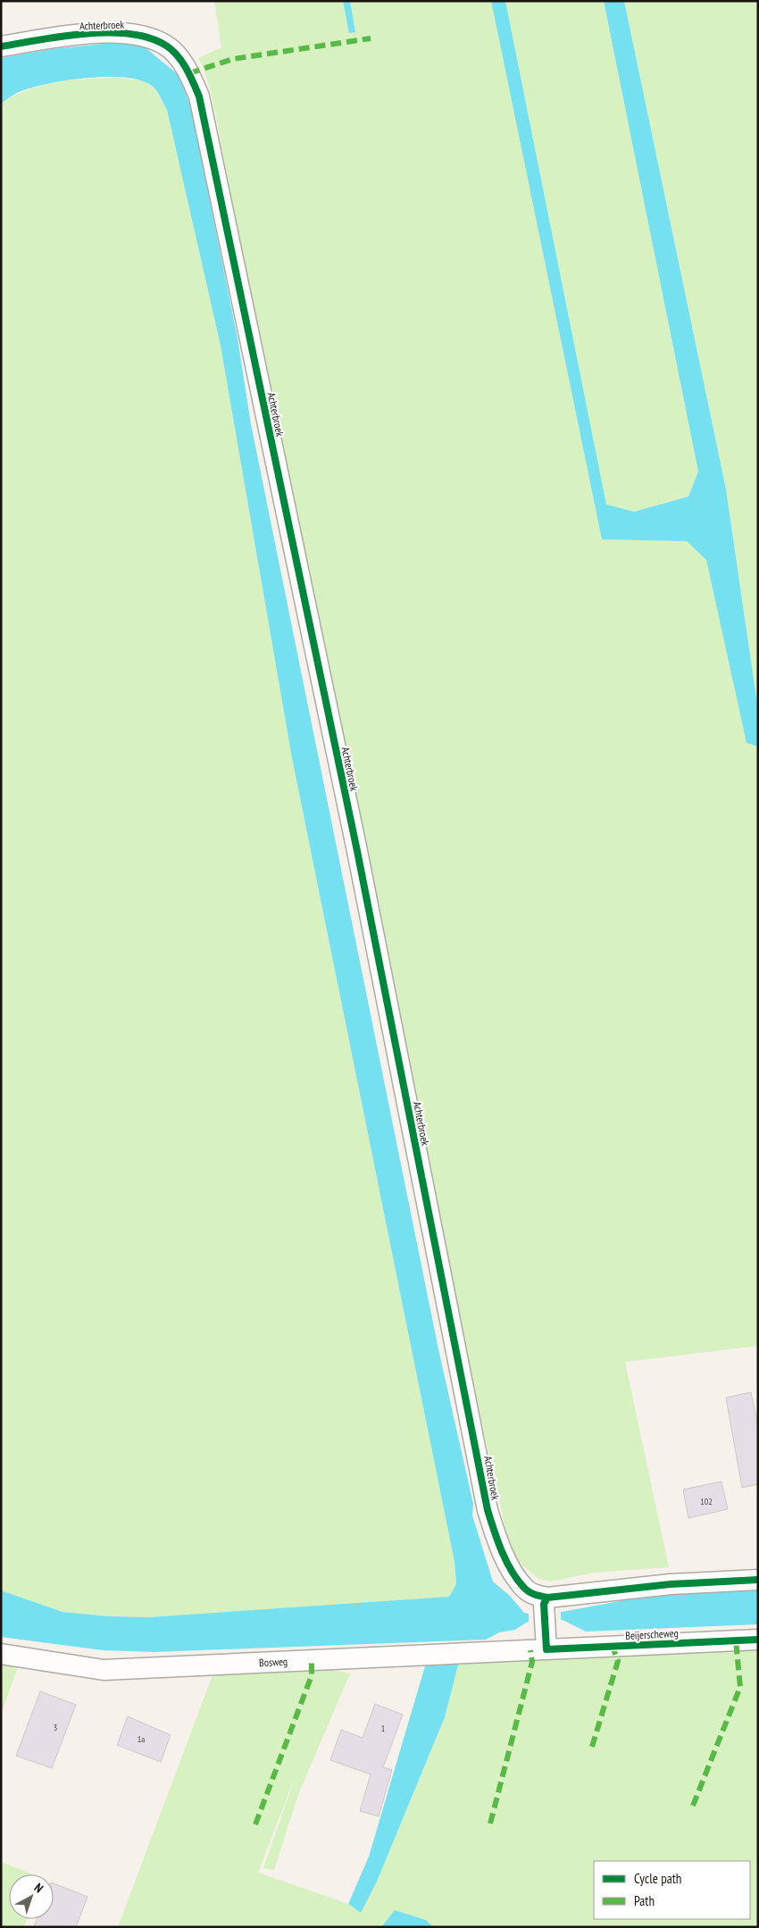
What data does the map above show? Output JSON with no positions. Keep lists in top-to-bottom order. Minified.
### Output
{"streets":{"street":["Achterbroek","Beijerscheweg","Bosweg"]},"crossings":[["Beijerscheweg","Bosweg"]],"house_numbers":["102","3","1","1a"],"legend":["Cycle path","Path"],"north":"top right"}
